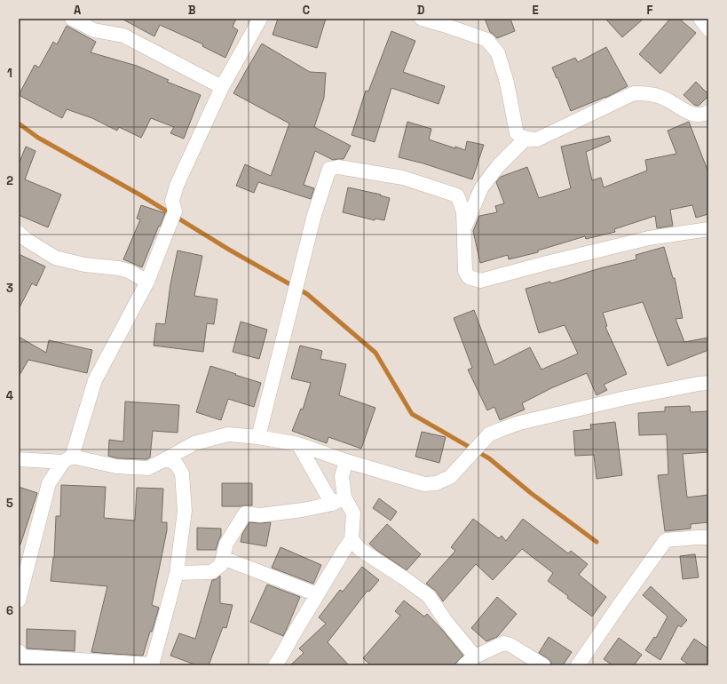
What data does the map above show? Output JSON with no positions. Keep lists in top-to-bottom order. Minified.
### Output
{"grid":{"columns":["A","B","C","D","E","F"],"rows":["1","2","3","4","5","6"]}}
